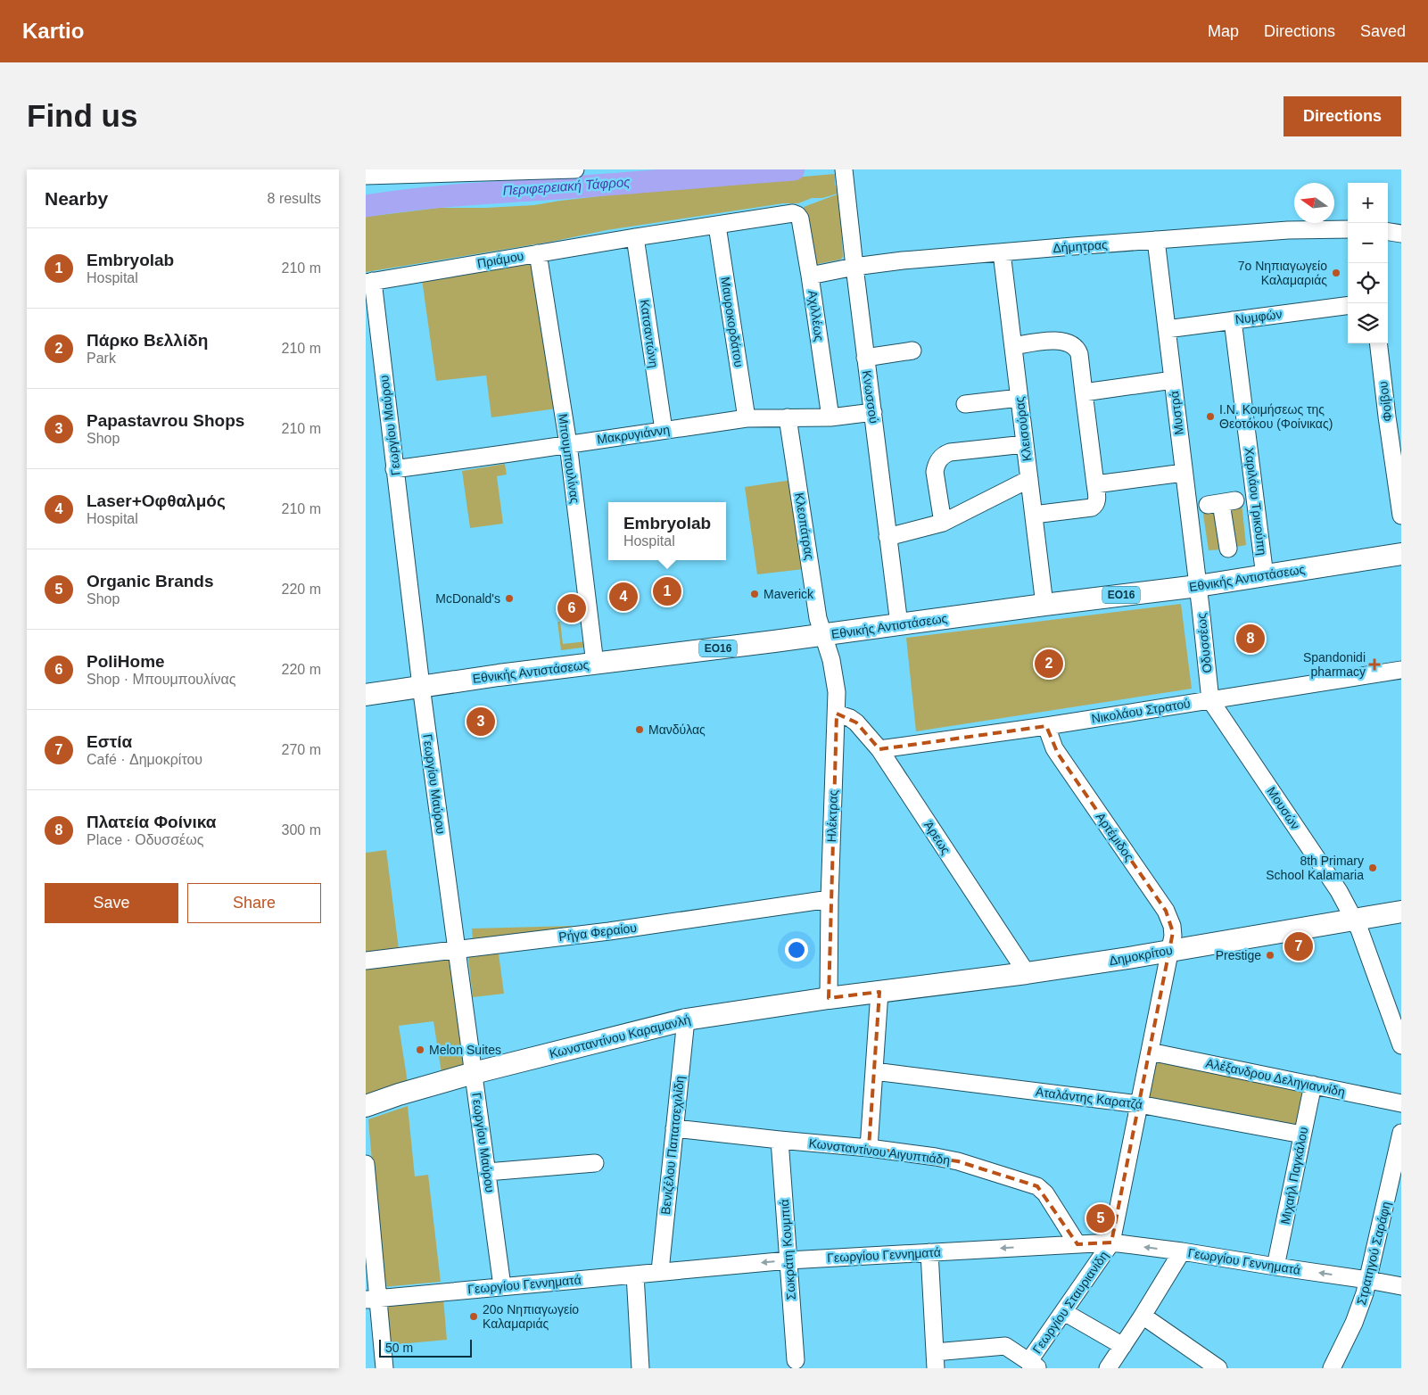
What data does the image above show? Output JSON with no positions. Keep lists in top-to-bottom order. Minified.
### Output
{"streets":{"main road":["Εθνικής Αντιστάσεως","ΕΟ16","Δημοκρίτου","Κωνσταντίνου Καραμανλή"],"street":["Δήμητρας","Πριάμου","Αχιλλέως","Νυμφών","Μαυροκορδάτου","Κατσαντώνη","Κνωσσού","Φοίβου","Μυστρά","Γεωργίου Μαύρου","Κλεισούρας","Μακρυγιάννη","Μπουμπουλίνας","Χαριλάου Τρικούπη","Κλεοπάτρας","Οδυσσέως","Νικολάου Στρατού","Μουσών","Ηλέκτρας","Αρτέμιδος","Άρεως","Ρήγα Φεραίου","Αλέξανδρου Δεληγιαννίδη","Αταλάντης Καρατζά","Βενιζέλου Παπατσεχιλίδη","Κωνσταντίνου Αιγυπτιάδη","Μιχαήλ Παγκάλου","Σωκράτη Κουμπιά","Στρατηγού Σαράφη","Γεωργίου Γεννηματά","Γεωργίου Σταυριανίδη"]},"crossings":[["Δήμητρας","Αχιλλέως"],["Δήμητρας","Κνωσσού"],["Δήμητρας","Μυστρά"],["Δήμητρας","Κλεισούρας"],["Πριάμου","Αχιλλέως"],["Πριάμου","Μαυροκορδάτου"],["Πριάμου","Κατσαντώνη"],["Πριάμου","Γεωργίου Μαύρου"],["Πριάμου","Μπουμπουλίνας"],["Αχιλλέως","Μακρυγιάννη"],["Νυμφών","Μυστρά"],["Νυμφών","Χαριλάου Τρικούπη"],["Μαυροκορδάτου","Μακρυγιάννη"],["Κατσαντώνη","Μακρυγιάννη"],["Κνωσσού","Μακρυγιάννη"],["Κνωσσού","Εθνικής Αντιστάσεως"],["Μυστρά","Εθνικής Αντιστάσεως"],["Μυστρά","Οδυσσέως"],["Γεωργίου Μαύρου","Μακρυγιάννη"],["Γεωργίου Μαύρου","Εθνικής Αντιστάσεως"],["Γεωργίου Μαύρου","Ρήγα Φεραίου"],["Γεωργίου Μαύρου","Κωνσταντίνου Καραμανλή"],["Γεωργίου Μαύρου","Γεωργίου Γεννηματά"],["Κλεισούρας","Εθνικής Αντιστάσεως"],["Μακρυγιάννη","Μπουμπουλίνας"],["Μακρυγιάννη","Κλεοπάτρας"],["Μπουμπουλίνας","Εθνικής Αντιστάσεως"],["Χαριλάου Τρικούπη","Εθνικής Αντιστάσεως"],["Κλεοπάτρας","Εθνικής Αντιστάσεως"],["Κλεοπάτρας","Ηλέκτρας"],["Εθνικής Αντιστάσεως","Οδυσσέως"],["Εθνικής Αντιστάσεως","Ηλέκτρας"],["Οδυσσέως","Νικολάου Στρατού"],["Οδυσσέως","Μουσών"],["Νικολάου Στρατού","Μουσών"],["Νικολάου Στρατού","Αρτέμιδος"],["Νικολάου Στρατού","Άρεως"],["Μουσών","Δημοκρίτου"],["Ηλέκτρας","Άρεως"],["Ηλέκτρας","Ρήγα Φεραίου"],["Ηλέκτρας","Κωνσταντίνου Καραμανλή"],["Αρτέμιδος","Δημοκρίτου"],["Αρτέμιδος","Αλέξανδρου Δεληγιαννίδη"],["Αρτέμιδος","Αταλάντης Καρατζά"],["Αρτέμιδος","Γεωργίου Γεννηματά"],["Αρτέμιδος","Γεωργίου Σταυριανίδη"],["Άρεως","Δημοκρίτου"],["Δημοκρίτου","Κωνσταντίνου Καραμανλή"],["Κωνσταντίνου Καραμανλή","Βενιζέλου Παπατσεχιλίδη"],["Αλέξανδρου Δεληγιαννίδη","Μιχαήλ Παγκάλου"],["Αταλάντης Καρατζά","Μιχαήλ Παγκάλου"],["Βενιζέλου Παπατσεχιλίδη","Κωνσταντίνου Αιγυπτιάδη"],["Βενιζέλου Παπατσεχιλίδη","Γεωργίου Γεννηματά"],["Κωνσταντίνου Αιγυπτιάδη","Σωκράτη Κουμπιά"],["Κωνσταντίνου Αιγυπτιάδη","Γεωργίου Γεννηματά"],["Μιχαήλ Παγκάλου","Γεωργίου Γεννηματά"],["Σωκράτη Κουμπιά","Γεωργίου Γεννηματά"],["Στρατηγού Σαράφη","Γεωργίου Γεννηματά"],["Γεωργίου Γεννηματά","Γεωργίου Σταυριανίδη"]],"one_way":["Γεωργίου Γεννηματά"],"water":["Περιφερειακή Τάφρος"],"places":{"other":["7ο Νηπιαγωγείο Καλαμαριάς","Ι.Ν. Κοιμήσεως της Θεοτόκου (Φοίνικας)","Maverick","McDonald's","Μανδύλας","8th Primary School Kalamaria","Prestige","Melon Suites","20ο Νηπιαγωγείο Καλαμαριάς"],"health":["Spandonidi pharmacy"]},"scale_bar":"50 m","north":"left","page":{"header":"Kartio","nav":["Map","Directions","Saved"],"buttons":["Directions",["Save","Share"]],"title":"Find us","heading":["Nearby","8 results"],"map_buttons":["+","−"],"list":[{"mark":"1","name":"Embryolab","note":"Hospital","value":"210 m"},{"mark":"2","name":"Πάρκο Βελλίδη","note":"Park","value":"210 m"},{"mark":"3","name":"Papastavrou Shops","note":"Shop","value":"210 m"},{"mark":"4","name":"Laser+Οφθαλμός","note":"Hospital","value":"210 m"},{"mark":"5","name":"Organic Brands","note":"Shop","value":"220 m"},{"mark":"6","name":"PoliHome","note":"Shop · Μπουμπουλίνας","value":"220 m"},{"mark":"7","name":"Εστία","note":"Café · Δημοκρίτου","value":"270 m"},{"mark":"8","name":"Πλατεία Φοίνικα","note":"Place · Οδυσσέως","value":"300 m"}],"popup":["Embryolab","Hospital"],"pins":["1","4","6","8","2","3","7","5"],"scale":"50 m"}}
